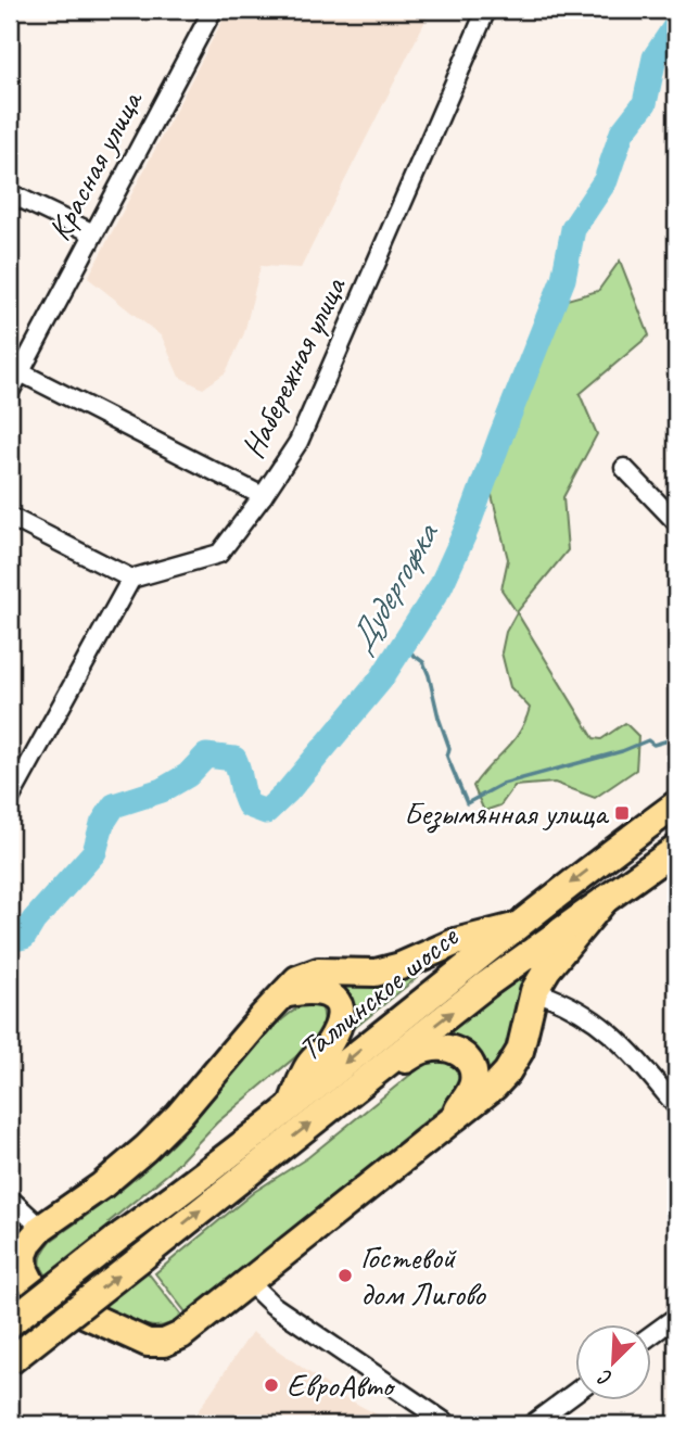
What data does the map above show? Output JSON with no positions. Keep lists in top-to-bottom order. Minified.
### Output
{"streets":{"main road":["Таллинское шоссе"],"street":["Красная улица","Набережная улица"]},"water":["Дудергофка"],"places":{"transit":["Безымянная улица"],"other":["Гостевой дом Лигово","ЕвроАвто"]},"north":"bottom left"}
